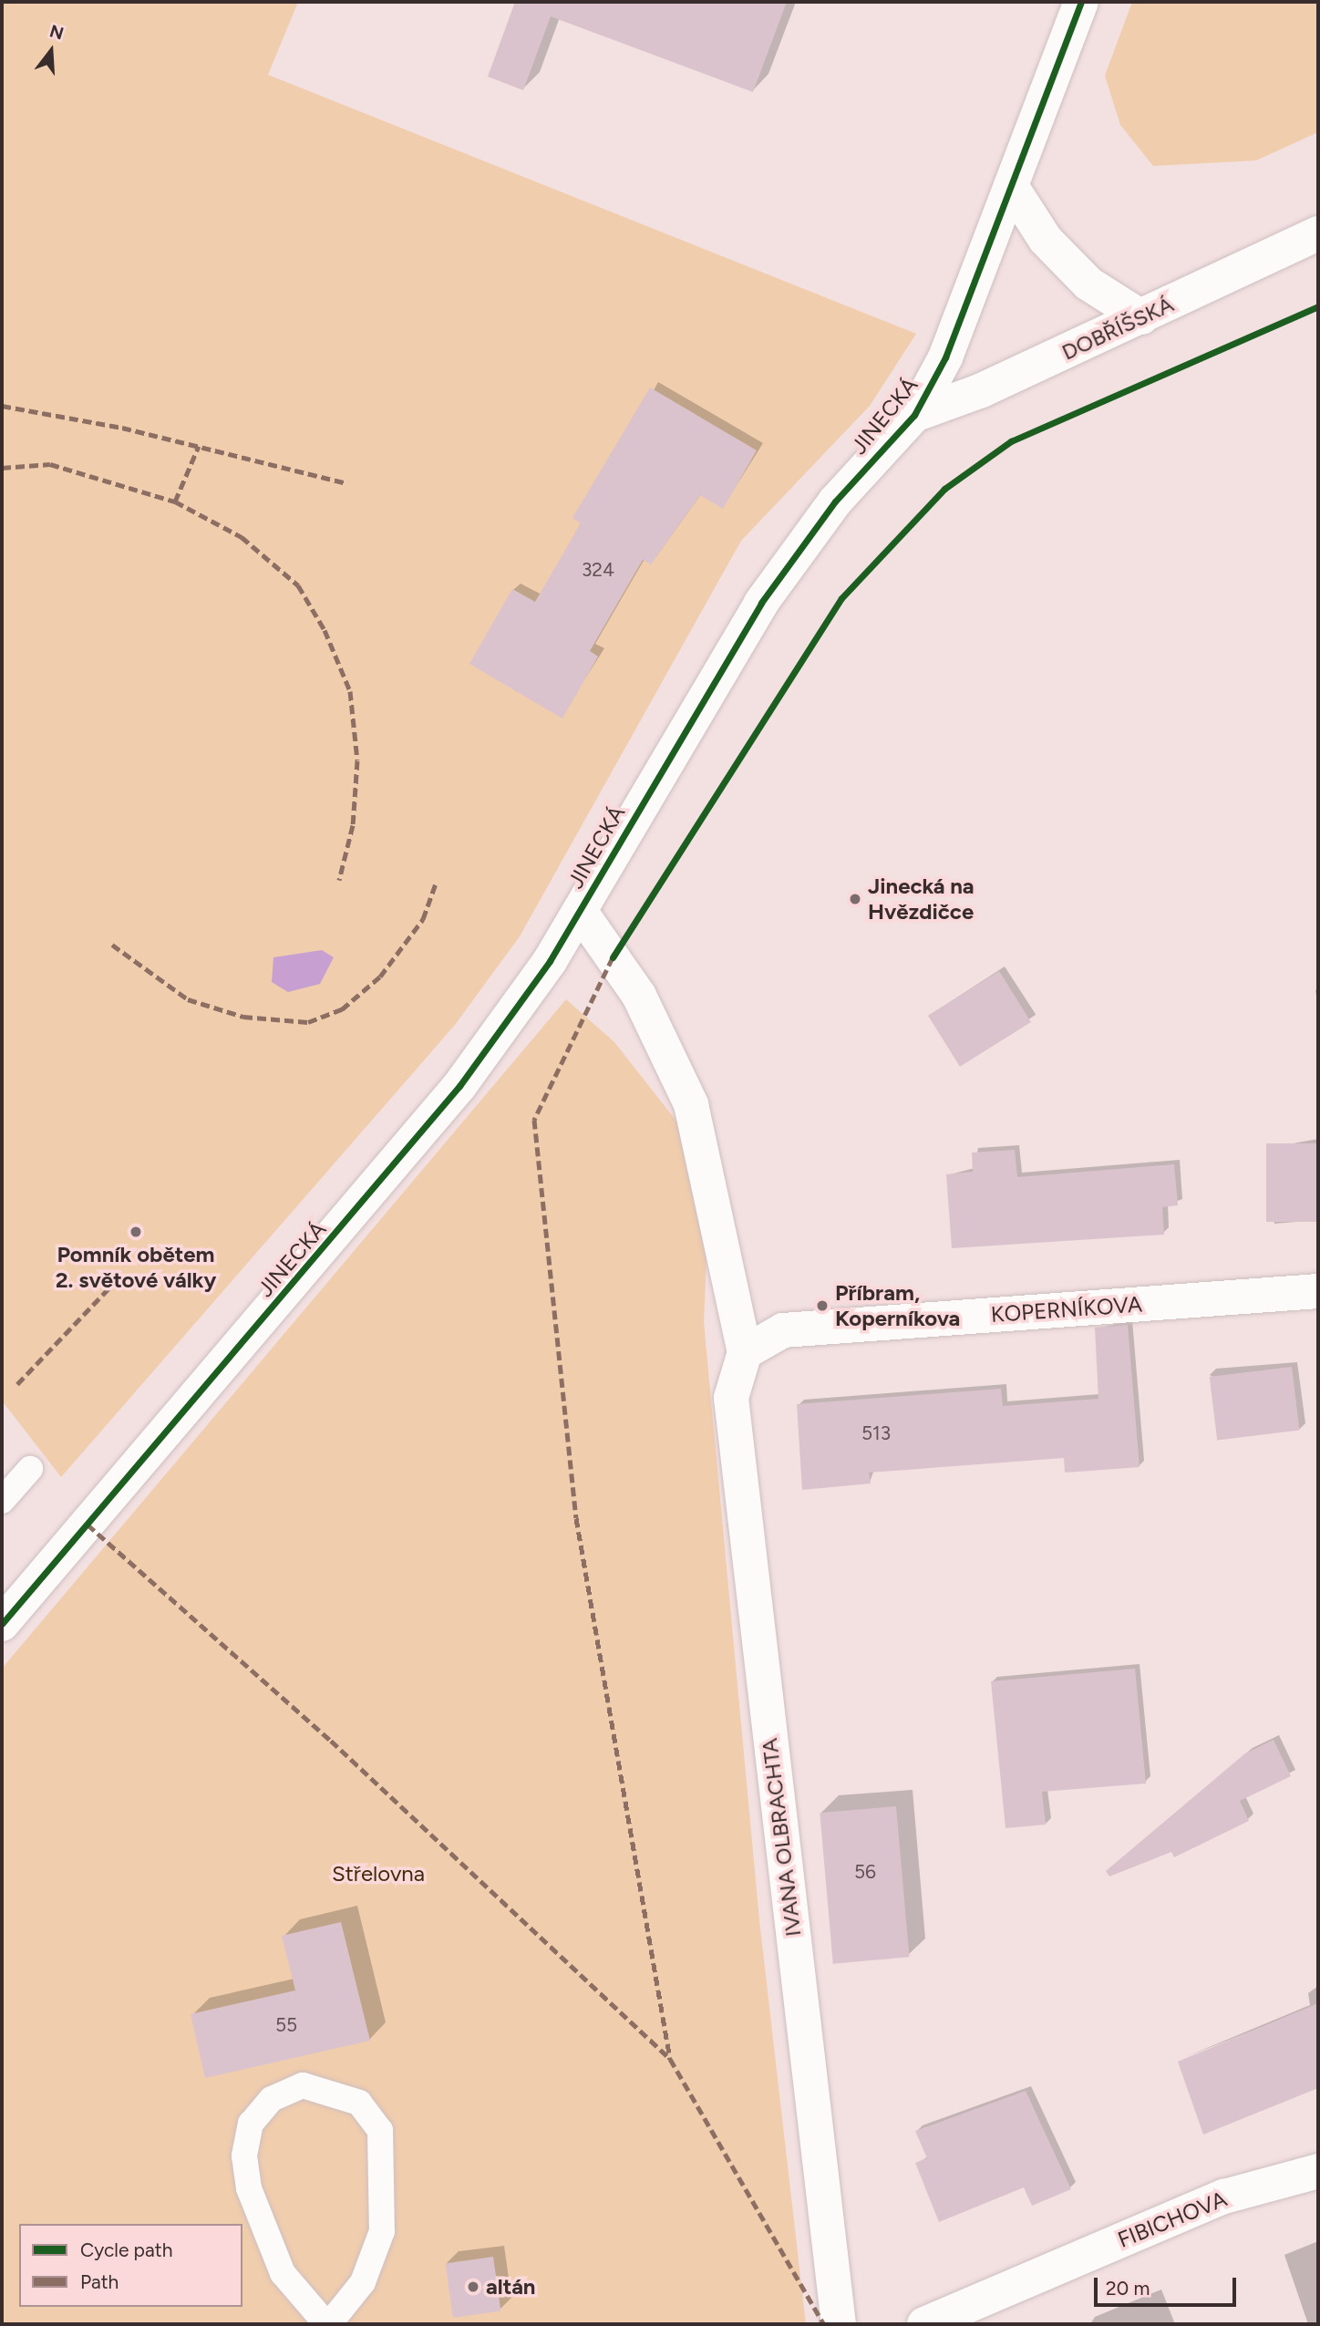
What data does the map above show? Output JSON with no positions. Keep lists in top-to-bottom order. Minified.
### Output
{"streets":{"street":["DOBŘÍŠSKÁ","JINECKÁ","KOPERNÍKOVA","IVANA OLBRACHTA","FIBICHOVA"]},"crossings":[["DOBŘÍŠSKÁ","JINECKÁ"],["KOPERNÍKOVA","IVANA OLBRACHTA"]],"parks":["Střelovna"],"places":["Jinecká na Hvězdičce","Pomník obětem 2. světové války","Příbram, Koperníkova","altán"],"house_numbers":["324","513","56","55"],"legend":["Cycle path","Path"],"scale_bar":"20 m","north":"top"}
